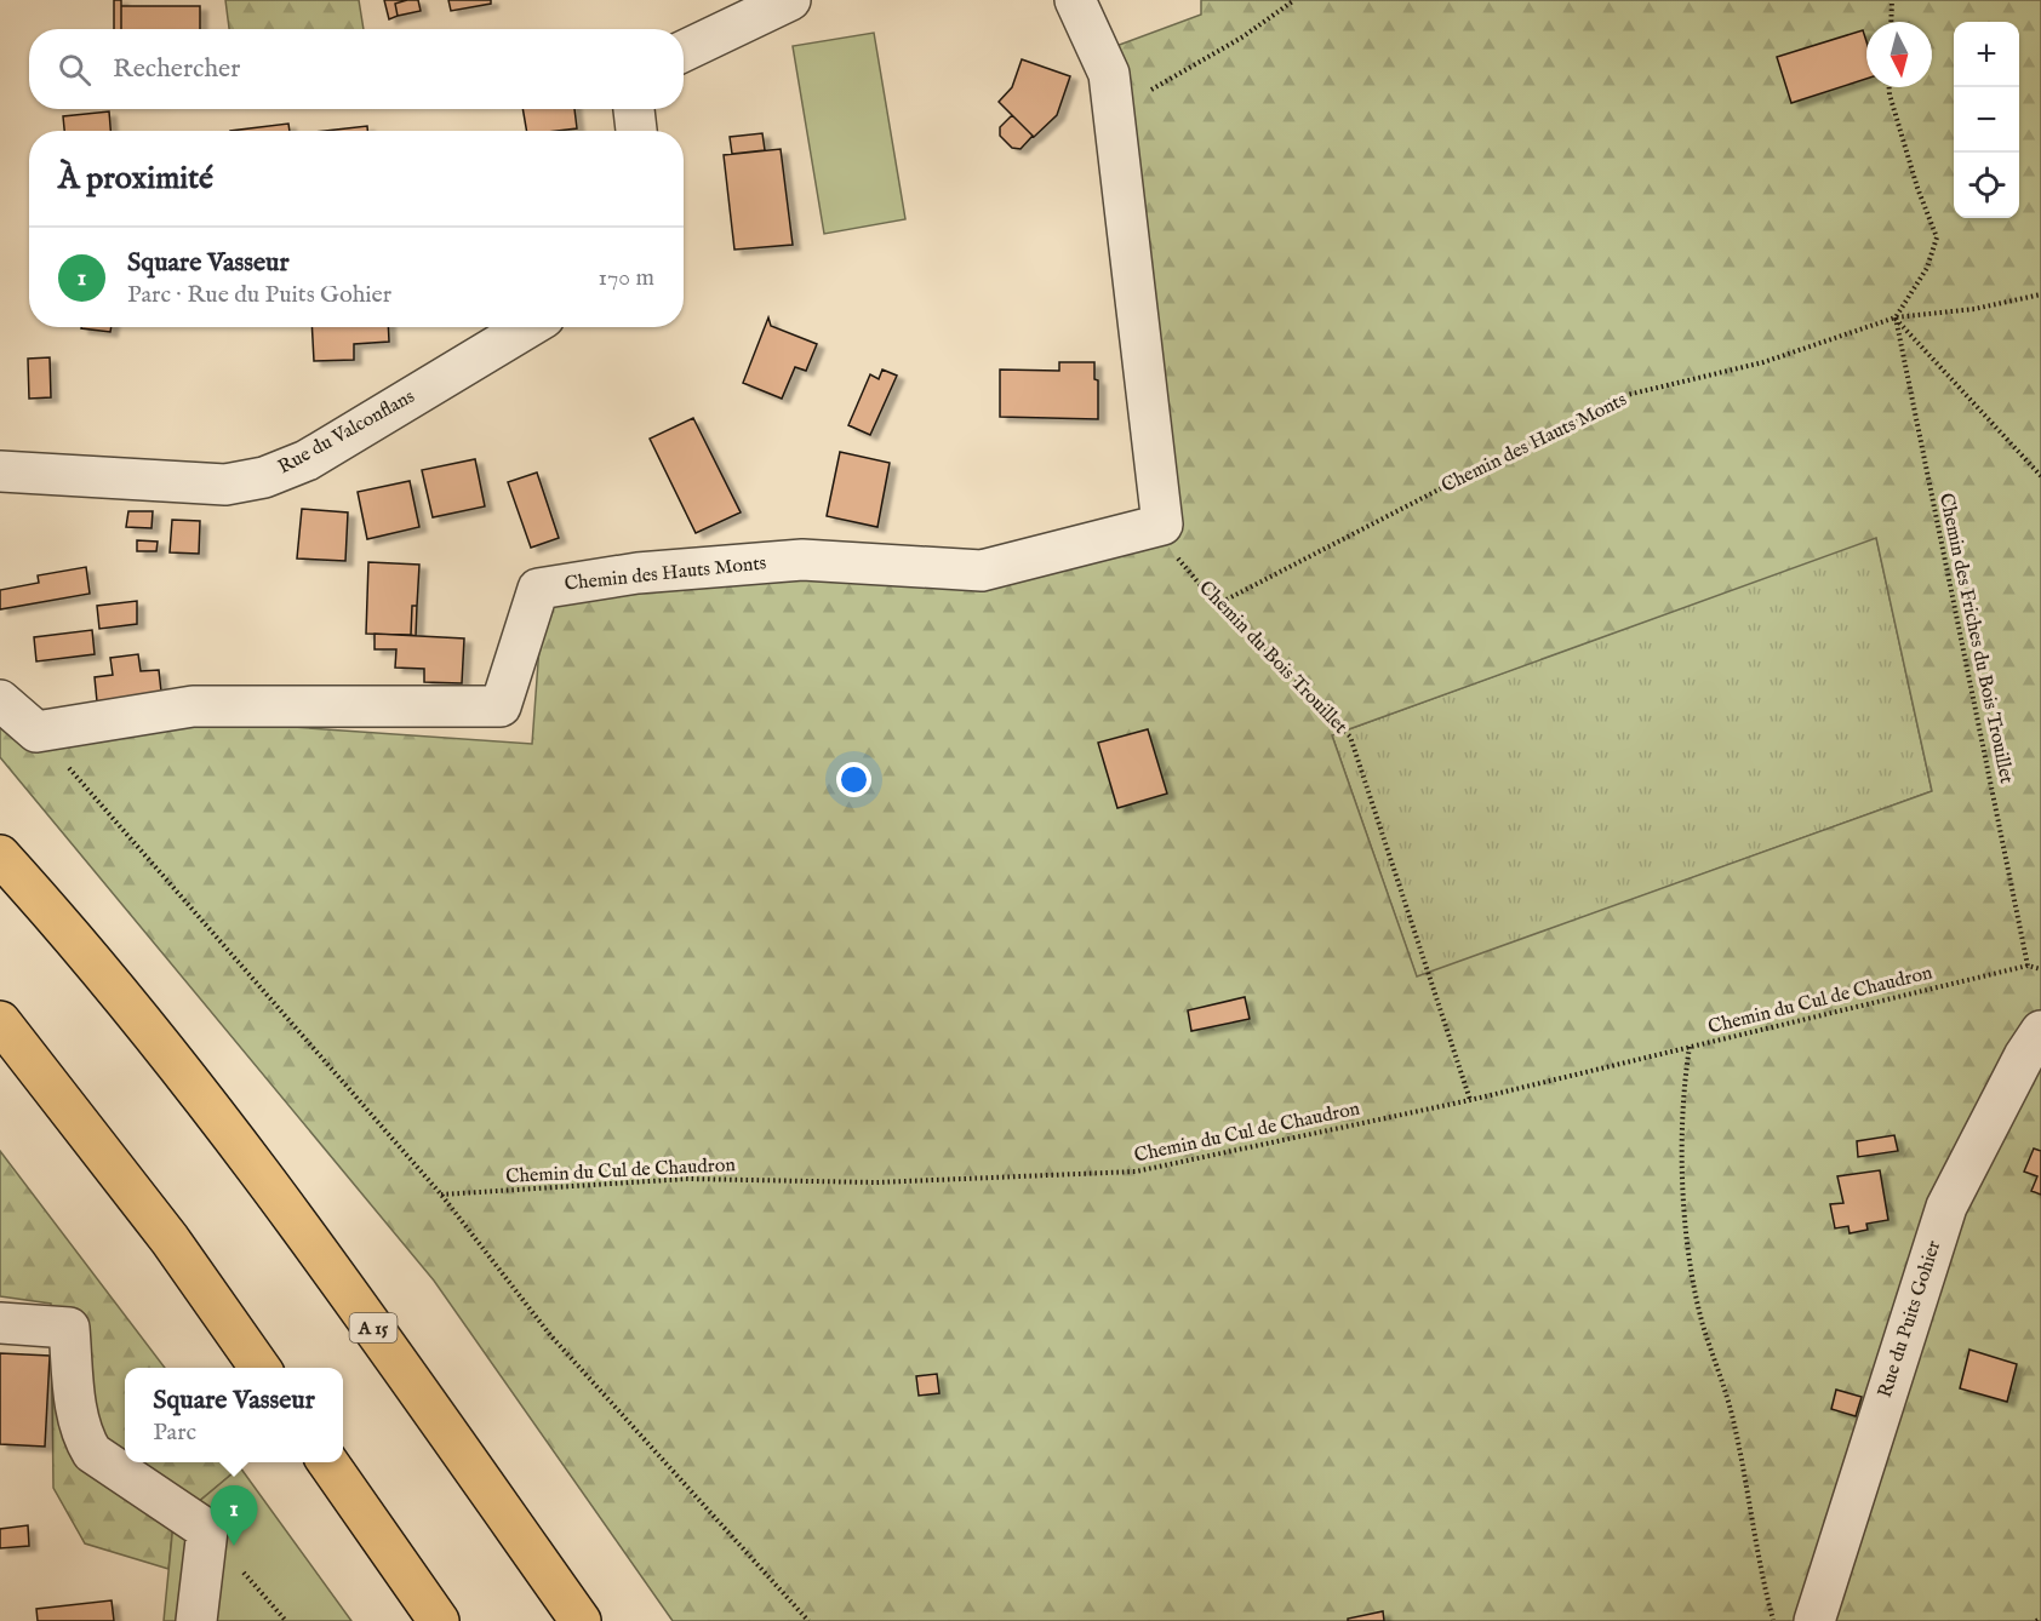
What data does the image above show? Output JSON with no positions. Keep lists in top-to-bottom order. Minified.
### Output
{"streets":{"highway":["A 15"],"street":["Rue du Valconflans","Chemin des Hauts Monts","Rue du Puits Gohier"],"path":["Chemin des Friches du Bois Trouillet","Chemin du Bois Trouillet","Chemin du Cul de Chaudron"]},"crossings":[["Chemin des Hauts Monts","Chemin des Friches du Bois Trouillet"],["Chemin des Hauts Monts","Chemin du Bois Trouillet"],["Chemin des Friches du Bois Trouillet","Chemin du Cul de Chaudron"],["Chemin du Bois Trouillet","Chemin du Cul de Chaudron"]],"north":"bottom","page":{"map_buttons":["+","−"],"search":"Rechercher","heading":"À proximité","list":[{"mark":"1","name":"Square Vasseur","note":"Parc · Rue du Puits Gohier","value":"170 m"}],"popup":["Square Vasseur","Parc"],"pins":"1"}}
